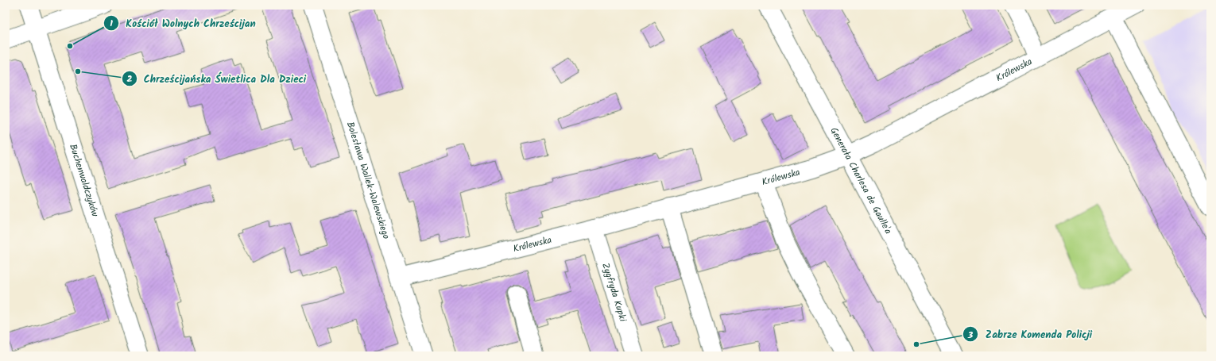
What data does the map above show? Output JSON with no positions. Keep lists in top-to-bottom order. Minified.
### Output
{"streets":{"street":["Królewska","Buchenwaldczyków","Generała Charlesa de Gaulle'a","Bolesława Wallek-Walewskiego","Zygfryda Kupki"]},"crossings":[["Królewska","Generała Charlesa de Gaulle'a"],["Królewska","Bolesława Wallek-Walewskiego"],["Królewska","Zygfryda Kupki"]],"places":["Kościół Wolnych Chrześcijan","Chrześcijańska Świetlica Dla Dzieci","Zabrze Komenda Policji"]}
